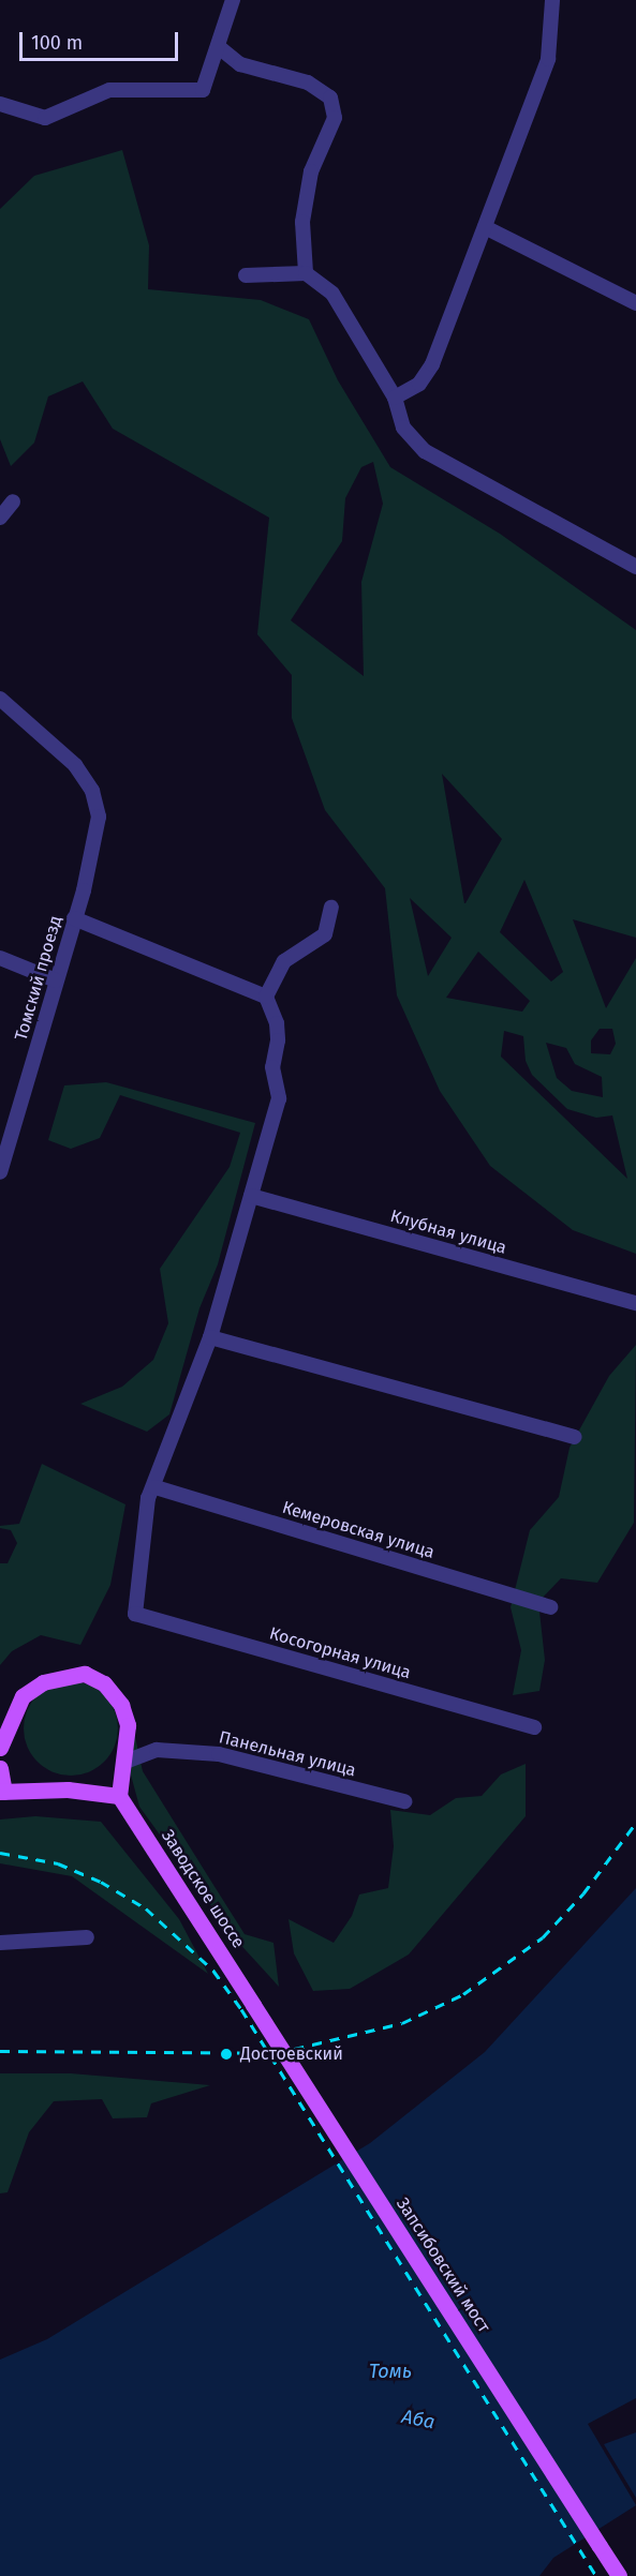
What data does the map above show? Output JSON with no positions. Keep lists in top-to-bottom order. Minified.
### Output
{"streets":{"main road":["Заводское шоссе","Запсибовский мост"],"street":["Томский проезд","Клубная улица","Кемеровская улица","Косогорная улица","Панельная улица"]},"crossings":[["Кемеровская улица","Косогорная улица"],["Заводское шоссе","Запсибовский мост"]],"water":["Томь","Аба"],"places":["Достоевский"],"scale_bar":"100 m"}
